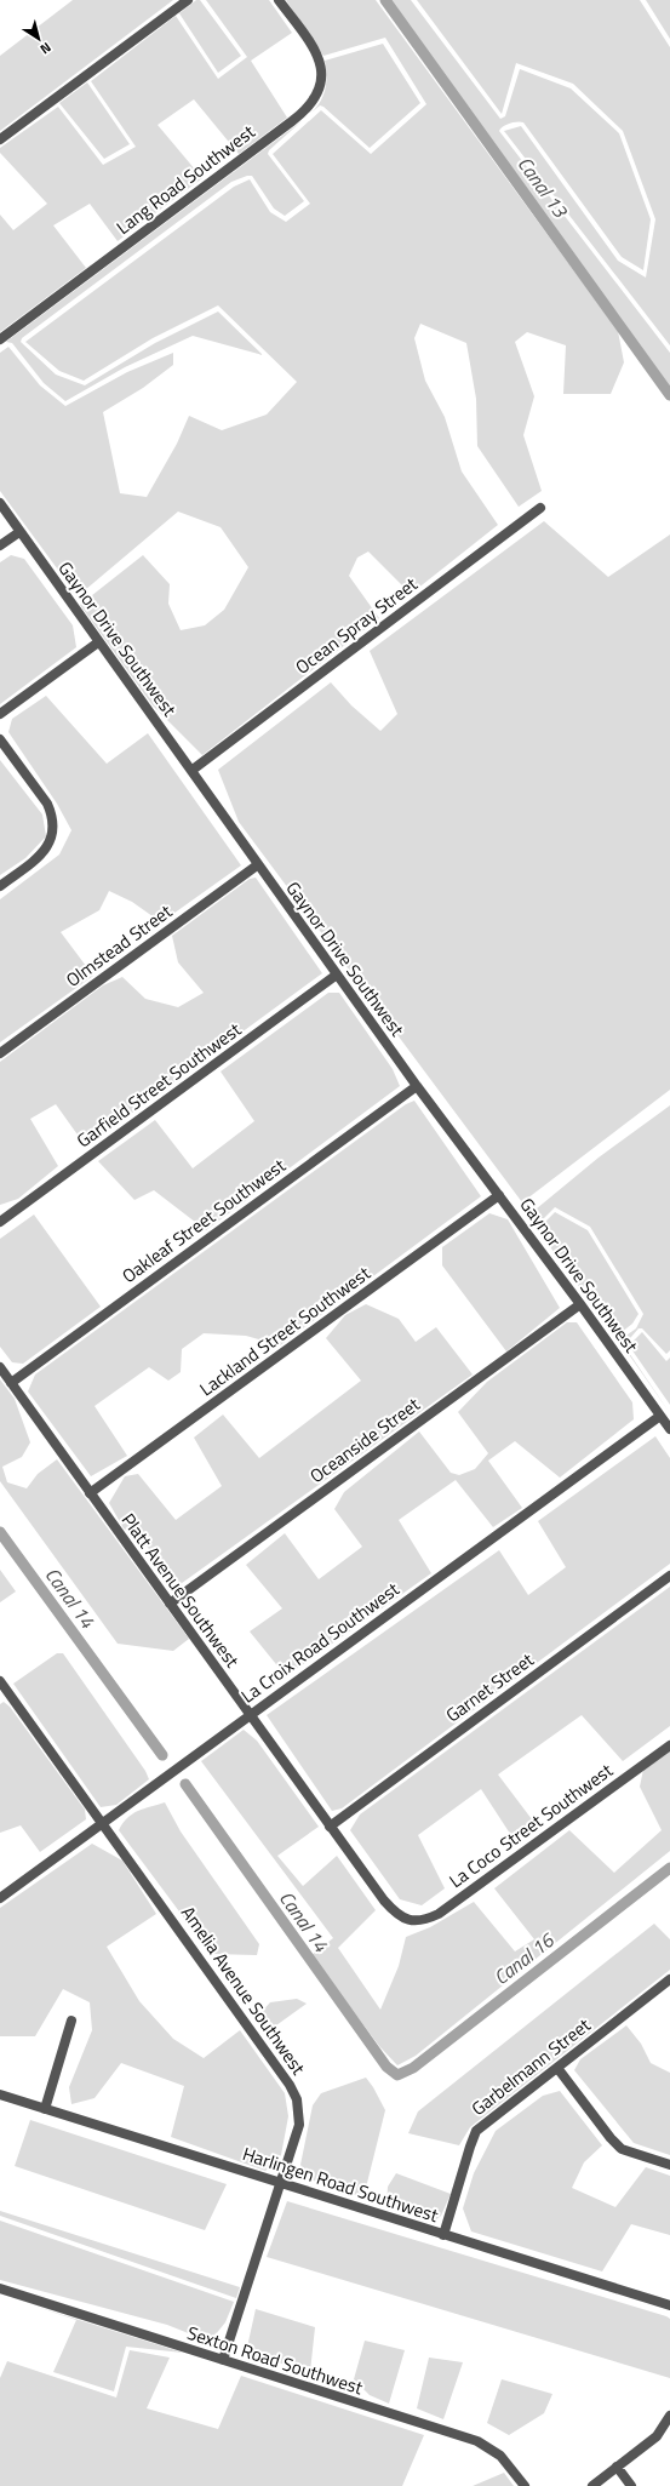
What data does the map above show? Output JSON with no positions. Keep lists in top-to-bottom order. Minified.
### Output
{"streets":{"street":["Lang Road Southwest","Ocean Spray Street","Gaynor Drive Southwest","Olmstead Street","Garfield Street Southwest","Oakleaf Street Southwest","Lackland Street Southwest","Oceanside Street","Platt Avenue Southwest","La Croix Road Southwest","Garnet Street","La Coco Street Southwest","Amelia Avenue Southwest","Garbelmann Street","Harlingen Road Southwest","Sexton Road Southwest"]},"crossings":[["Ocean Spray Street","Gaynor Drive Southwest"],["Gaynor Drive Southwest","Olmstead Street"],["Gaynor Drive Southwest","Garfield Street Southwest"],["Gaynor Drive Southwest","Oakleaf Street Southwest"],["Gaynor Drive Southwest","Lackland Street Southwest"],["Gaynor Drive Southwest","Oceanside Street"],["Gaynor Drive Southwest","La Croix Road Southwest"],["Oakleaf Street Southwest","Platt Avenue Southwest"],["Lackland Street Southwest","Platt Avenue Southwest"],["Oceanside Street","Platt Avenue Southwest"],["Platt Avenue Southwest","La Croix Road Southwest"],["Platt Avenue Southwest","Garnet Street"],["Platt Avenue Southwest","La Coco Street Southwest"],["La Croix Road Southwest","Amelia Avenue Southwest"],["Amelia Avenue Southwest","Harlingen Road Southwest"],["Amelia Avenue Southwest","Sexton Road Southwest"],["Garbelmann Street","Harlingen Road Southwest"]],"water":["Canal 13","Canal 14","Canal 16"],"north":"bottom right"}
